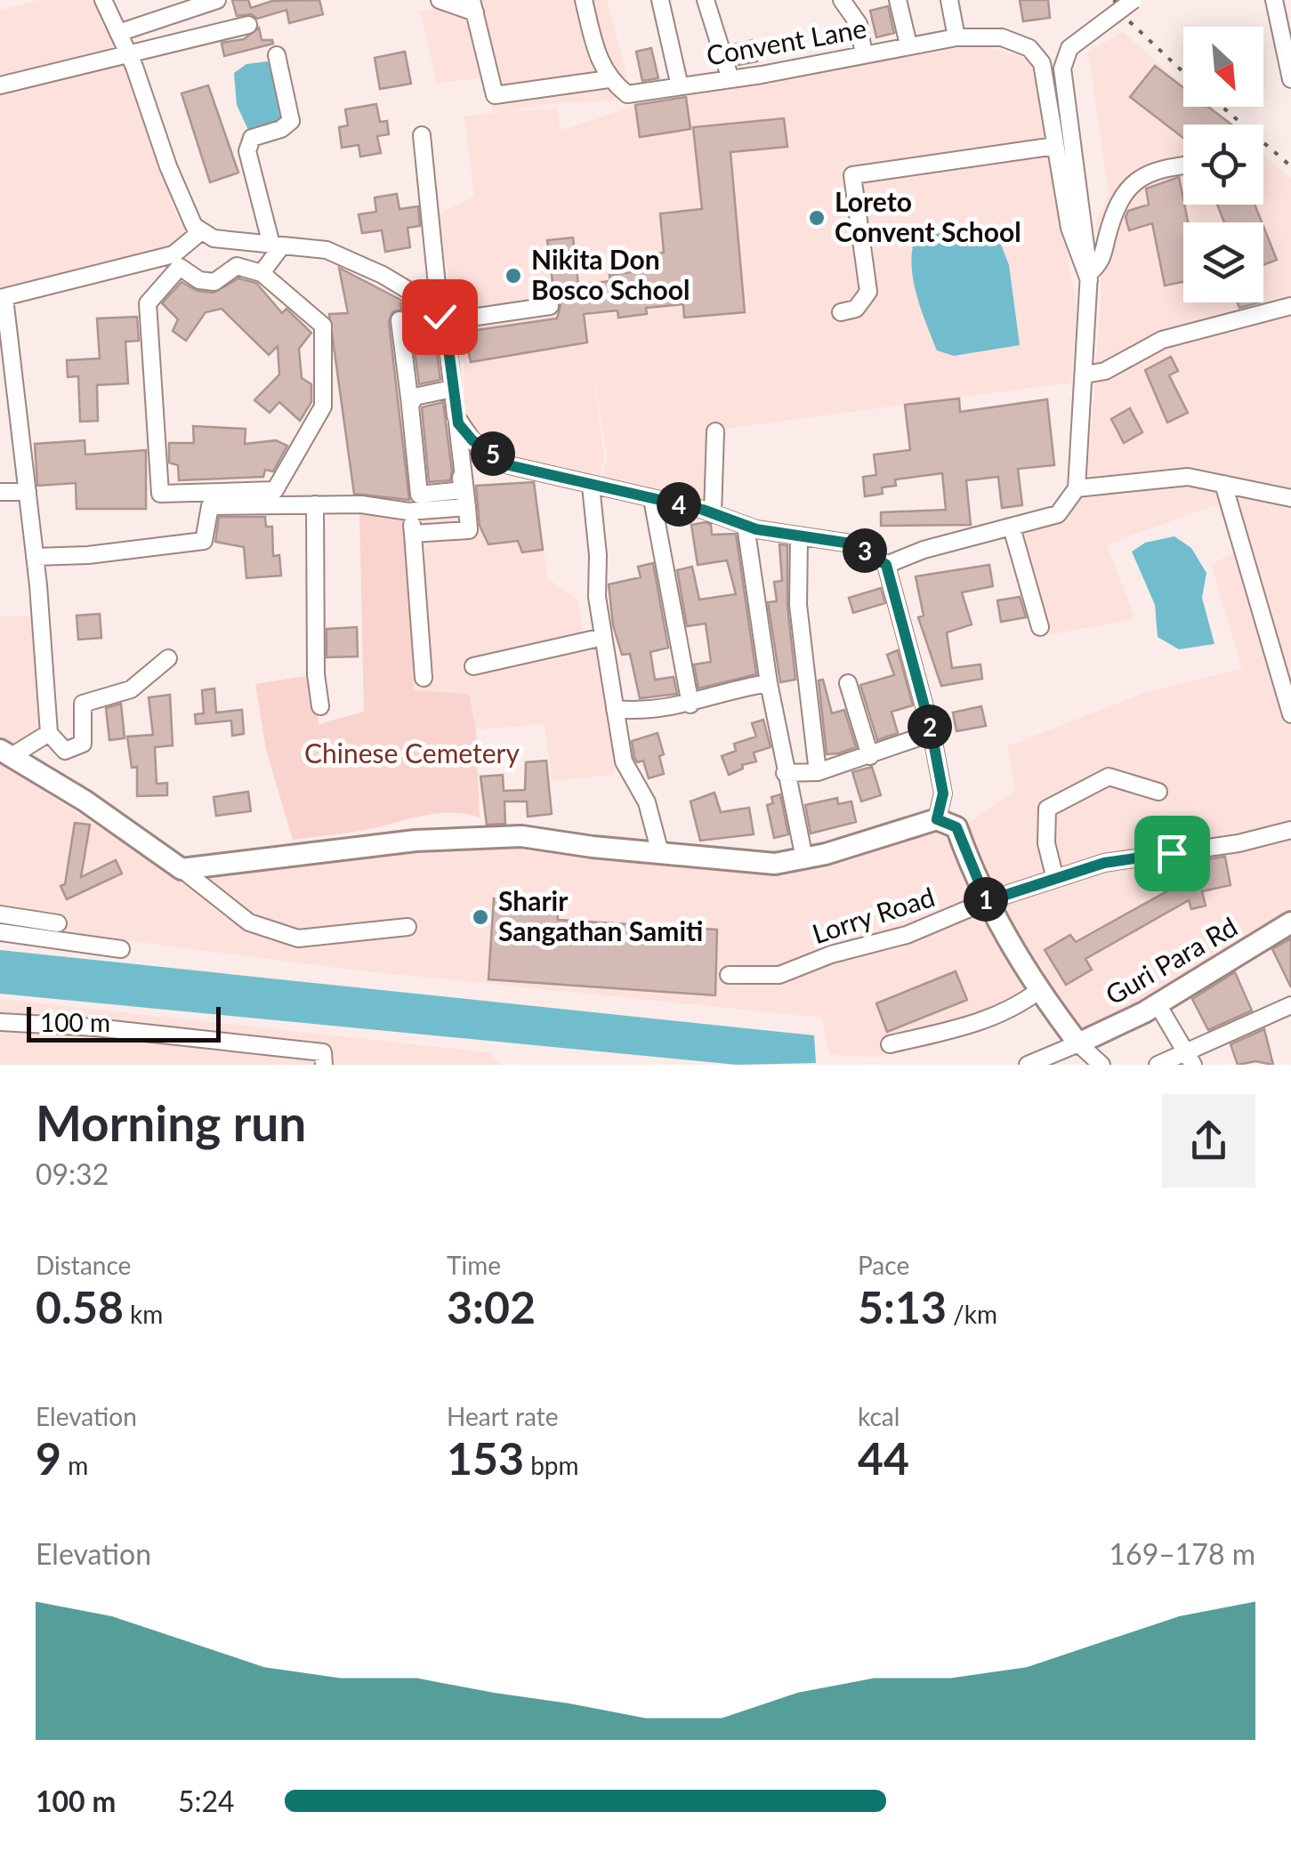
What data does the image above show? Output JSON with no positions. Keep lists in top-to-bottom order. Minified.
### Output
{"streets":{"main road":["Guri Para Rd"],"street":["Convent Lane","Lorry Road"]},"parks":["Chinese Cemetery"],"places":["Loreto Convent School","Nikita Don Bosco School","Sharir Sangathan Samiti"],"scale_bar":"100 m","north":"bottom right","page":{"pins":["5","4","3","2","1"],"scale":"100 m","heading":["Morning run","09:32"],"stats":[["Distance","0.58 km"],["Time","3:02"],["Pace","5:13 /km"],["Elevation","9 m"],["Heart rate","153 bpm"],["kcal","44"]],"chart":["Elevation","169–178 m"],"list":[{"name":"100 m","note":"5:24"}]}}
